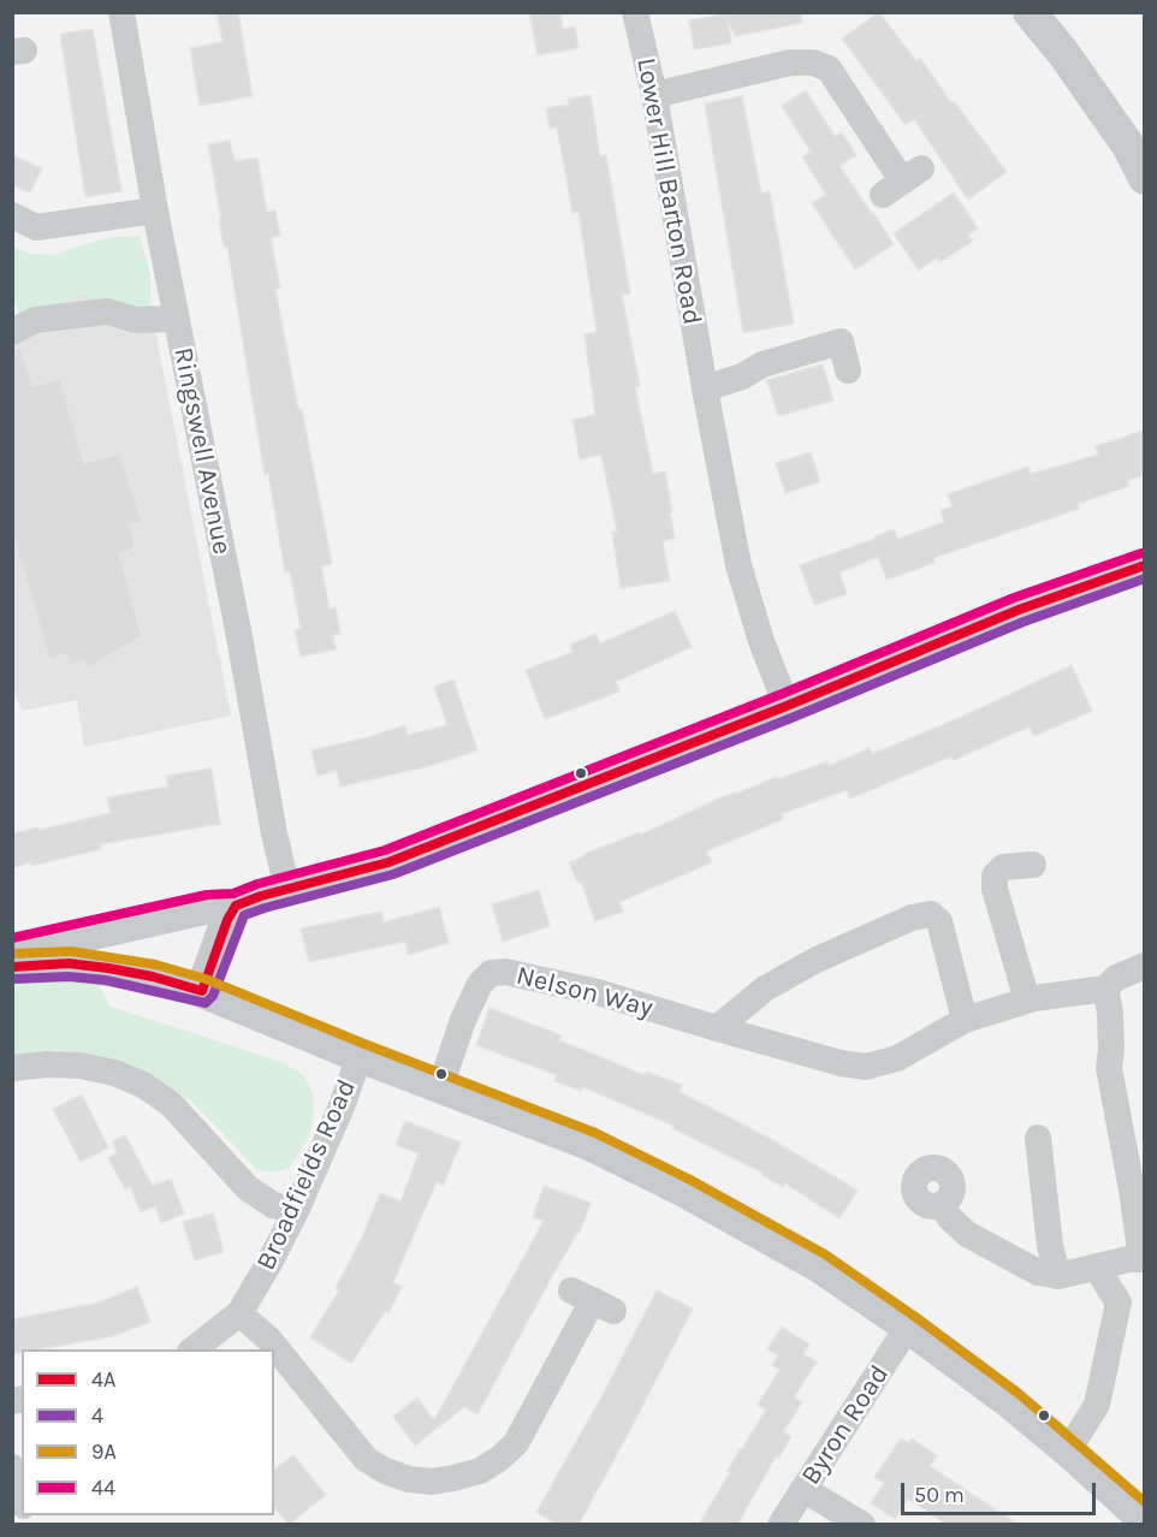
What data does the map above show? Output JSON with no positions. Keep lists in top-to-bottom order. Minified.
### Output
{"streets":{"street":["Lower Hill Barton Road","Ringswell Avenue","Nelson Way","Broadfields Road","Byron Road"]},"lines":["transit line 44","transit line 4A","transit line 4","transit line 9A"],"legend":["4A","4","9A","44"],"scale_bar":"50 m"}
